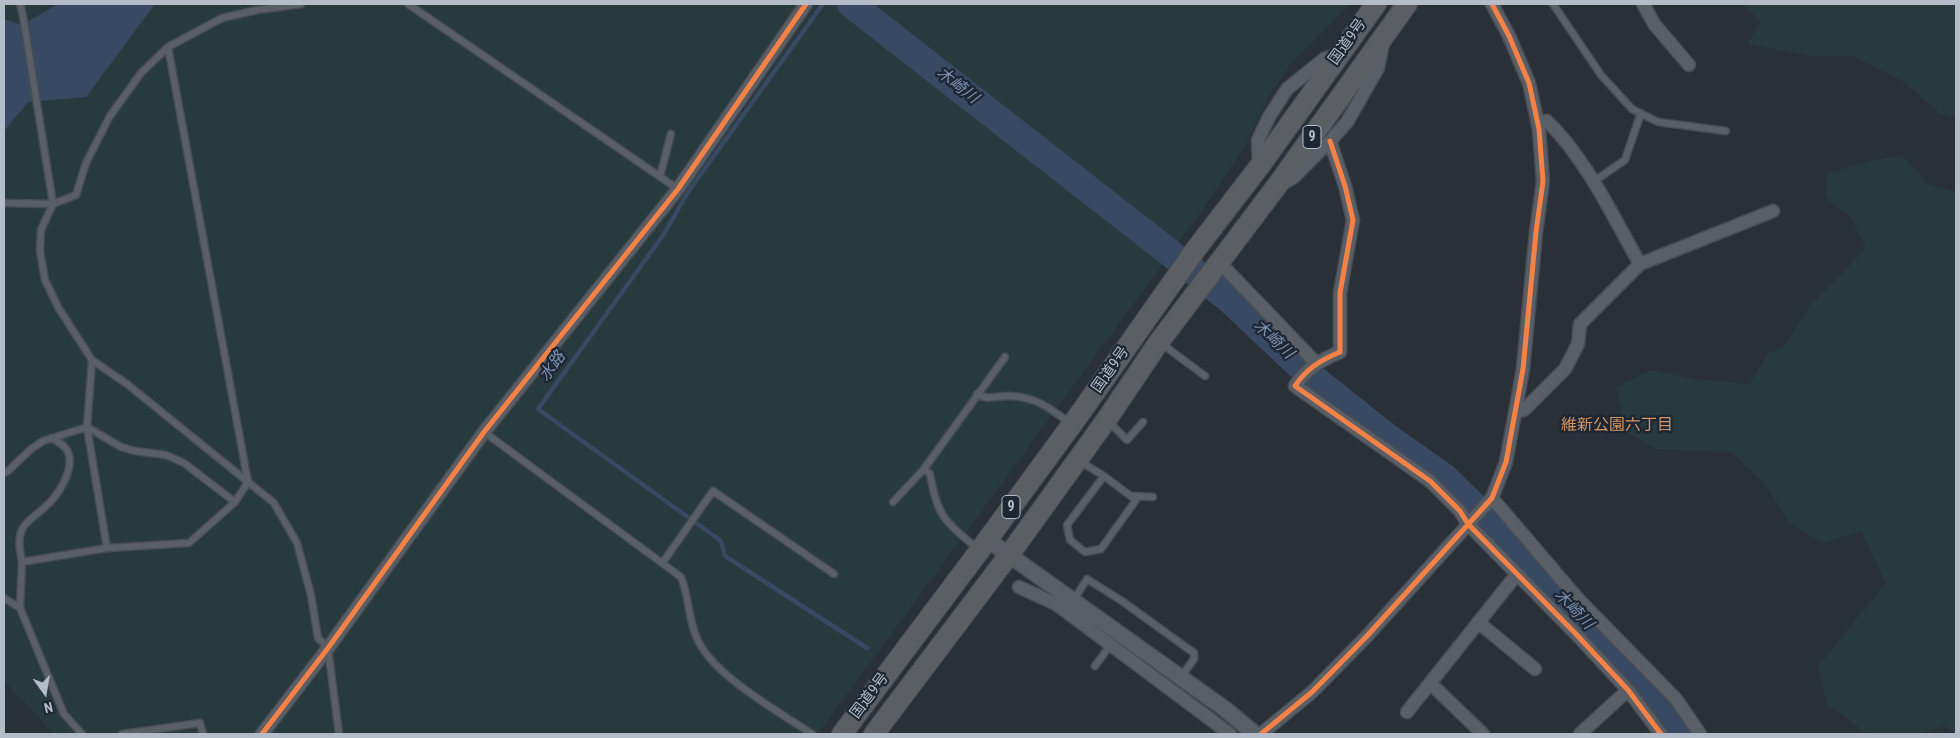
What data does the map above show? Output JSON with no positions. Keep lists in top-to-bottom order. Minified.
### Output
{"streets":{"highway":["国道9号","9"]},"districts":["維新公園六丁目"],"water":["木崎川","水路"],"north":"bottom"}
